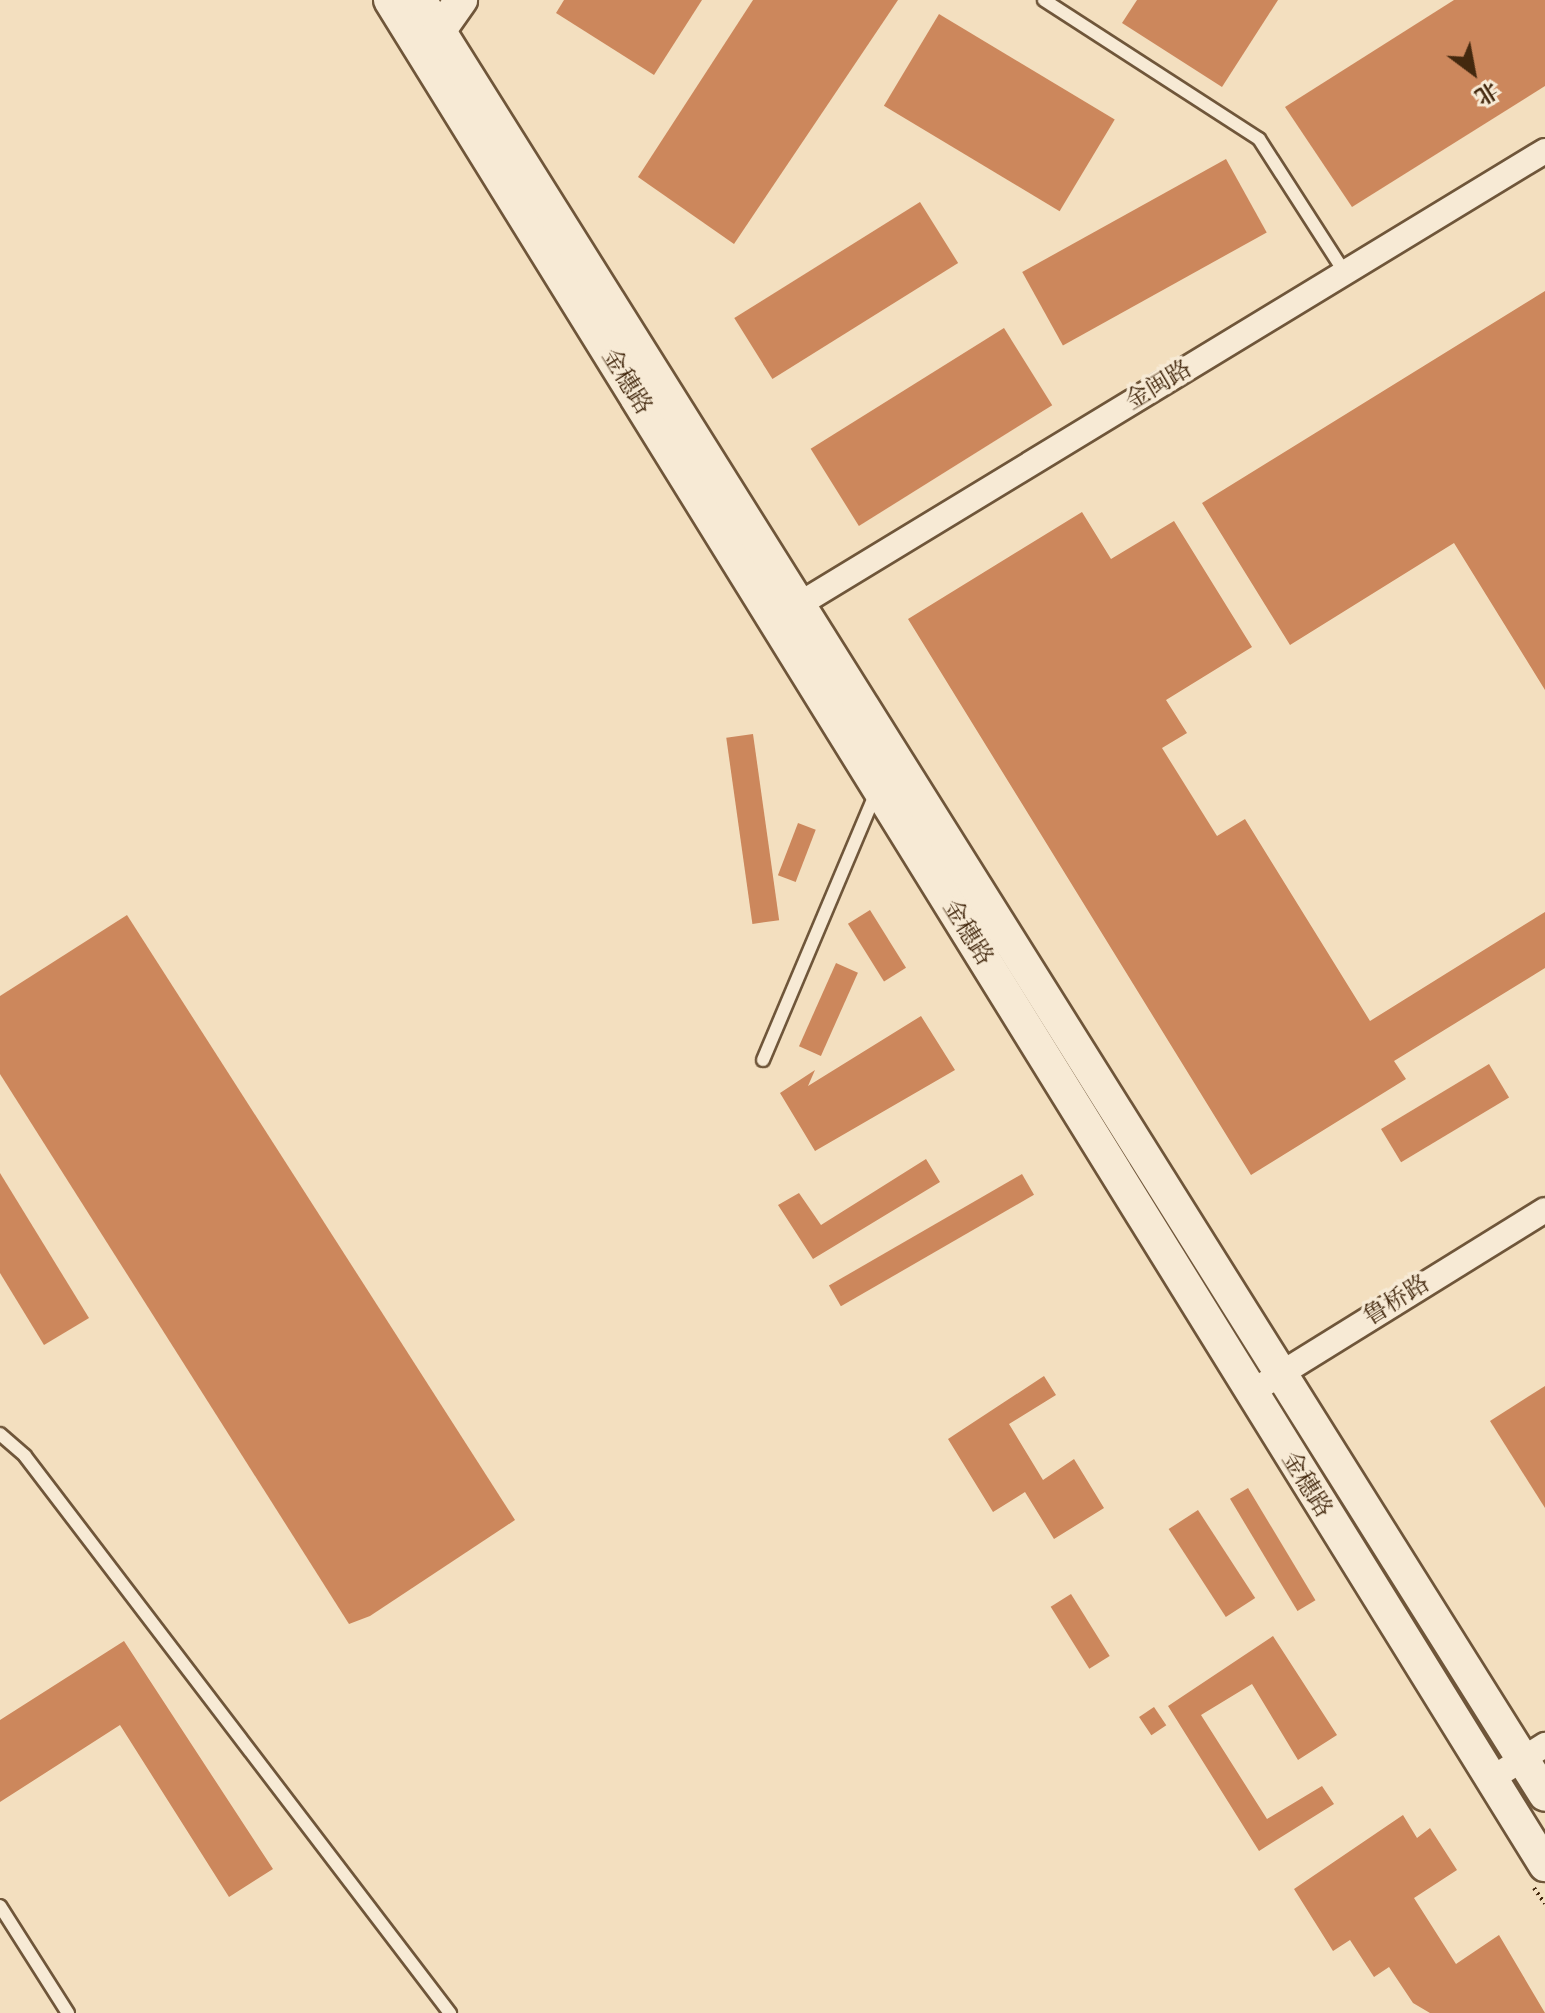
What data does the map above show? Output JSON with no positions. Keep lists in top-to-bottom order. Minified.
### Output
{"streets":{"street":["金穗路","金闽路","鲁桥路"]},"crossings":[["金穗路","金闽路"],["金穗路","鲁桥路"]],"north":"bottom right"}
